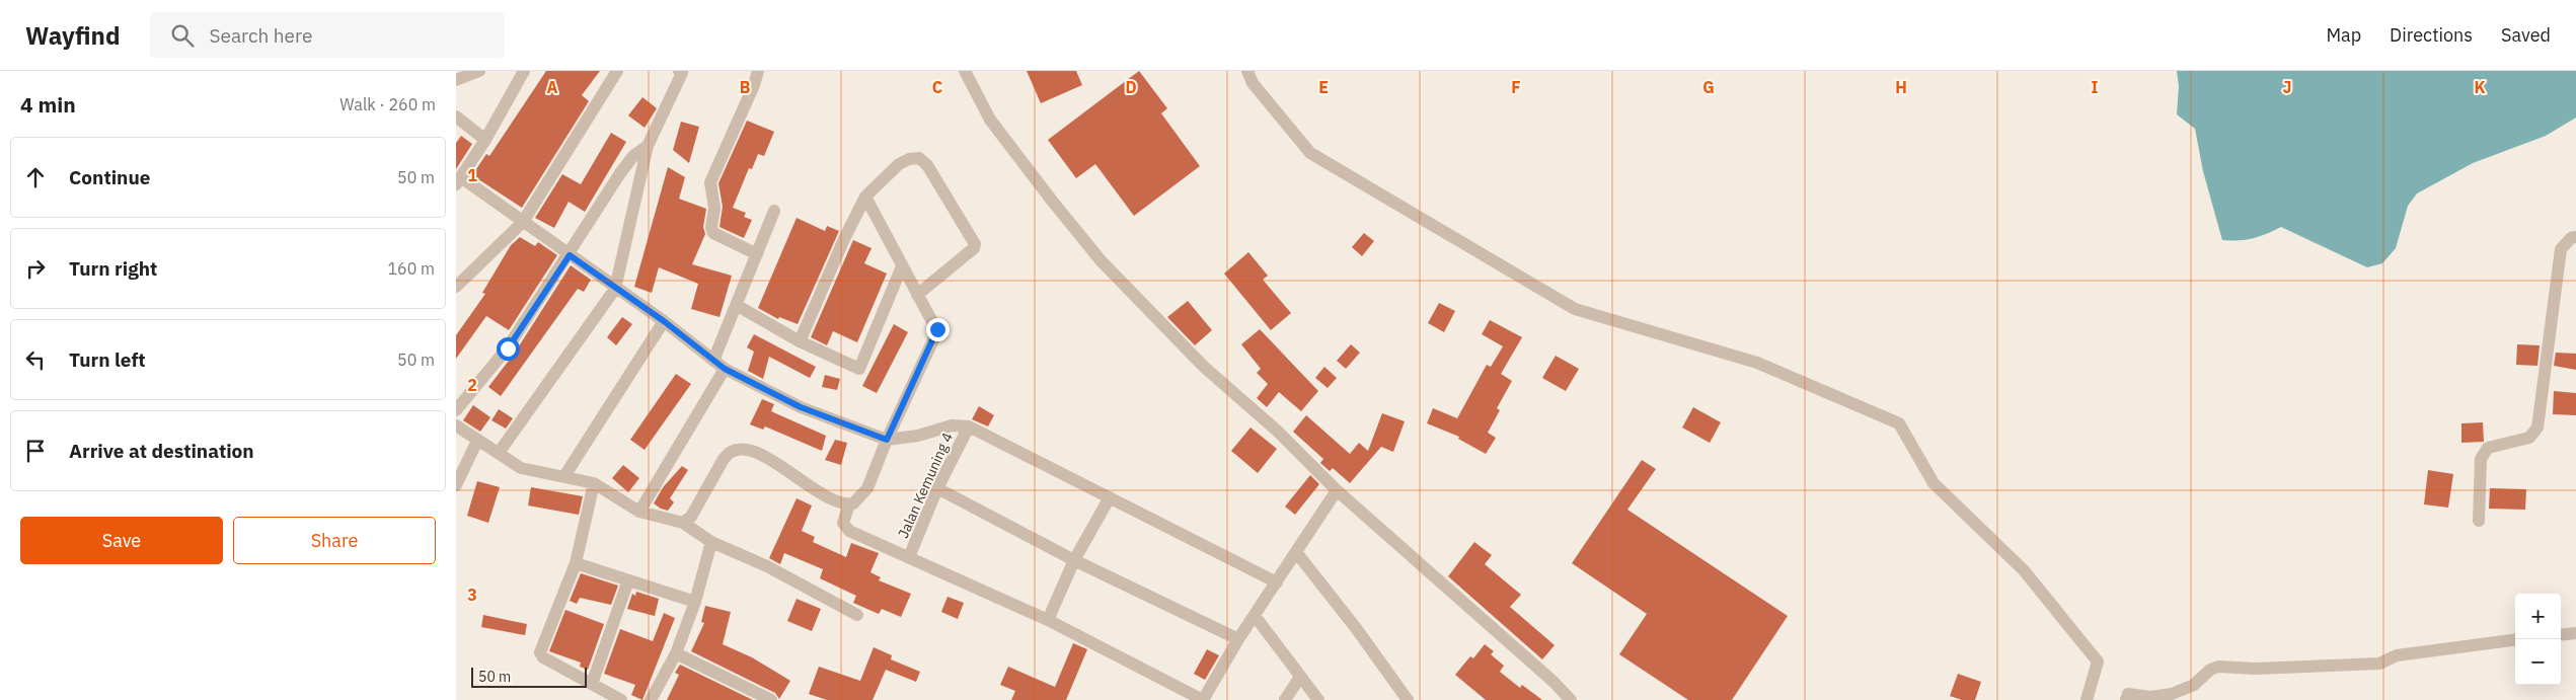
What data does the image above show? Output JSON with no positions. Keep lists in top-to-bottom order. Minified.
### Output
{"streets":{"street":["Jalan Kemuning 4"]},"scale_bar":"50 m","page":{"header":"Wayfind","search":"Search here","nav":["Map","Directions","Saved"],"heading":["4 min","Walk · 260 m"],"list":[["Continue","50 m"],["Turn right","160 m"],["Turn left","50 m"],"Arrive at destination"],"buttons":["Save","Share"],"map_buttons":["+","−"],"scale":"50 m"},"grid":{"columns":["A","B","C","D","E","F","G","H","I","J","K"],"rows":["1","2","3"]}}
